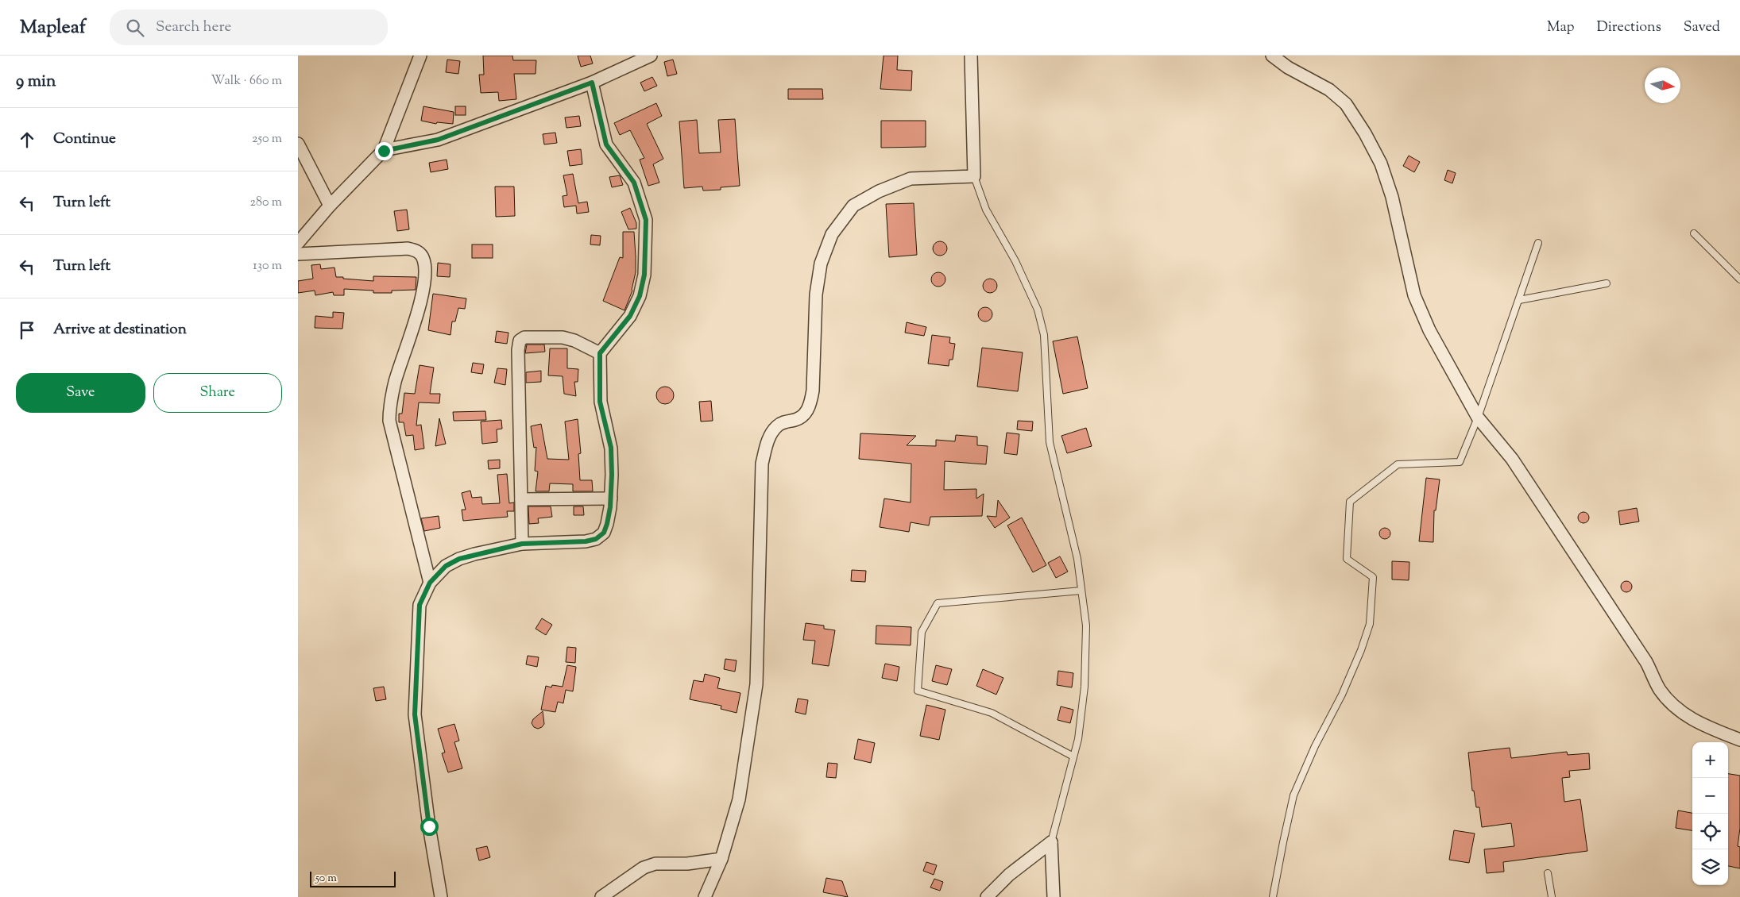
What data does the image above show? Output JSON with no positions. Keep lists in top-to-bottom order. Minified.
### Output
{"scale_bar":"50 m","north":"right","page":{"header":"Mapleaf","search":"Search here","nav":["Map","Directions","Saved"],"heading":["9 min","Walk · 660 m"],"list":[["Continue","250 m"],["Turn left","280 m"],["Turn left","130 m"],"Arrive at destination"],"buttons":["Save","Share"],"map_buttons":["+","−"],"scale":"50 m"}}
